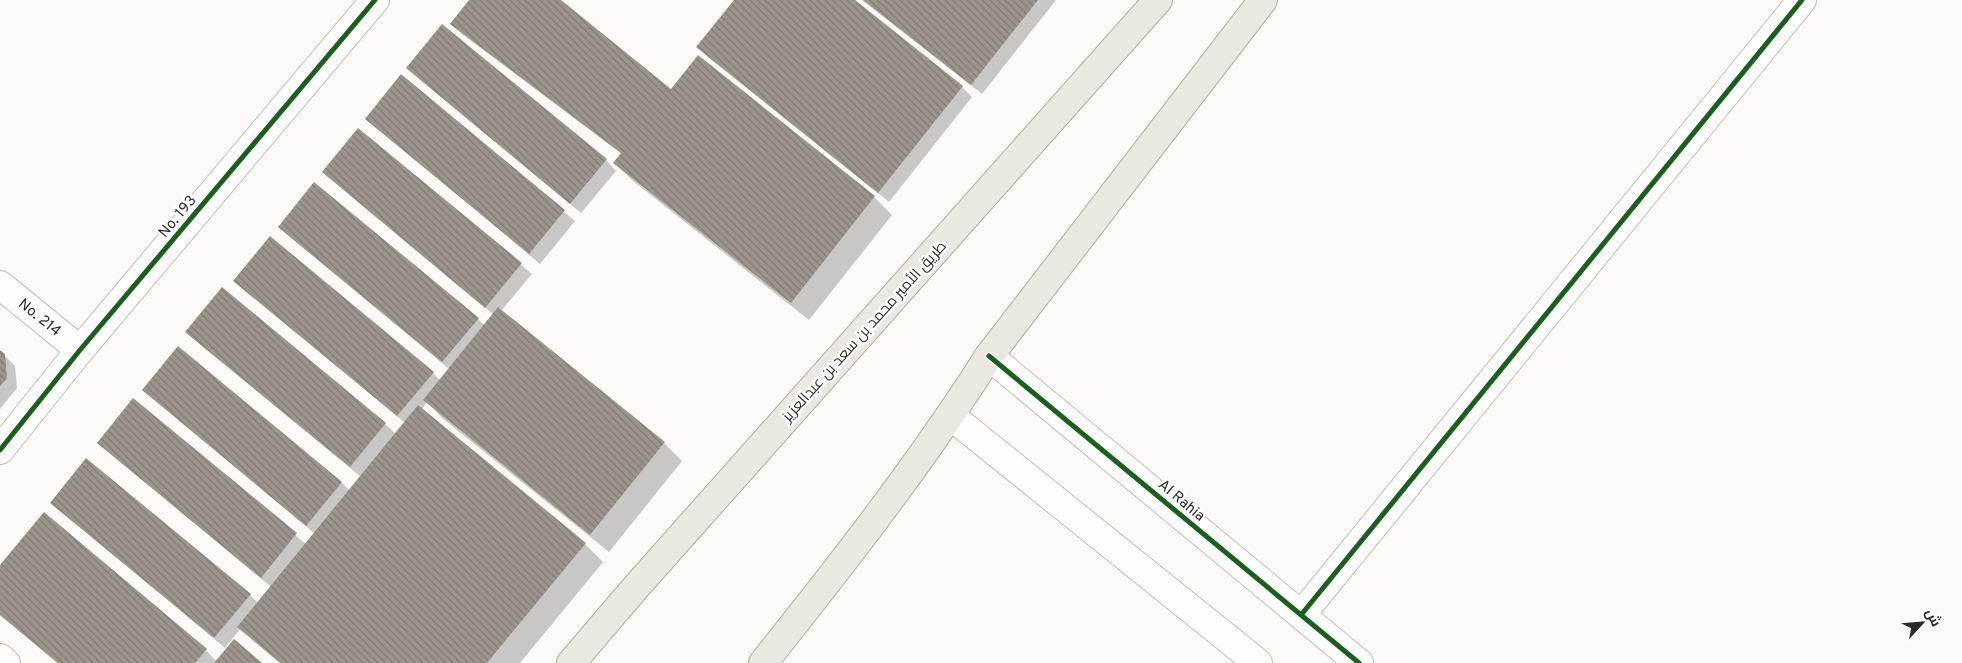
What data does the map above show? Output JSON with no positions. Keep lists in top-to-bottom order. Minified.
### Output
{"streets":{"main road":["طريق الأمير محمد بن سعد بن عبدالعزيز"],"street":["No. 193","No. 214","Al Rahia"]},"crossings":[["No. 193","No. 214"]],"north":"top right"}
